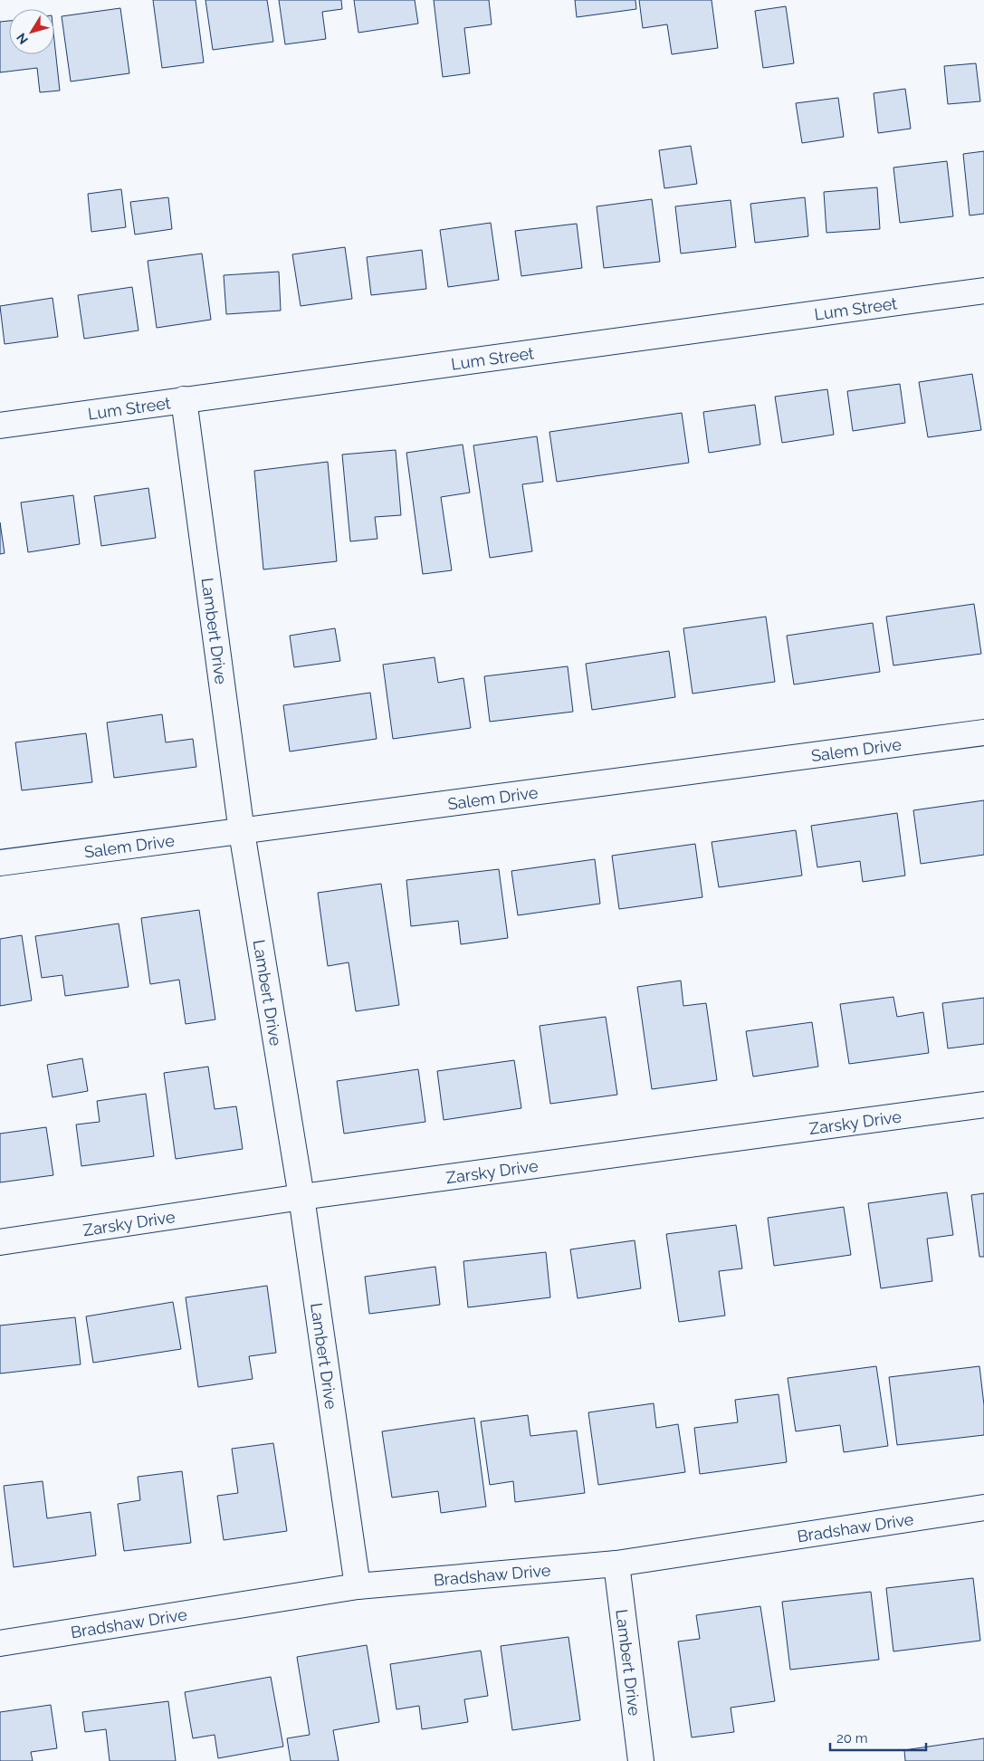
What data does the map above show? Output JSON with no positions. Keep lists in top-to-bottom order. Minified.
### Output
{"streets":{"street":["Lum Street","Lambert Drive","Salem Drive","Zarsky Drive","Bradshaw Drive"]},"crossings":[["Lum Street","Lambert Drive"],["Lambert Drive","Salem Drive"],["Lambert Drive","Zarsky Drive"],["Lambert Drive","Bradshaw Drive"]],"scale_bar":"20 m","north":"bottom left"}
